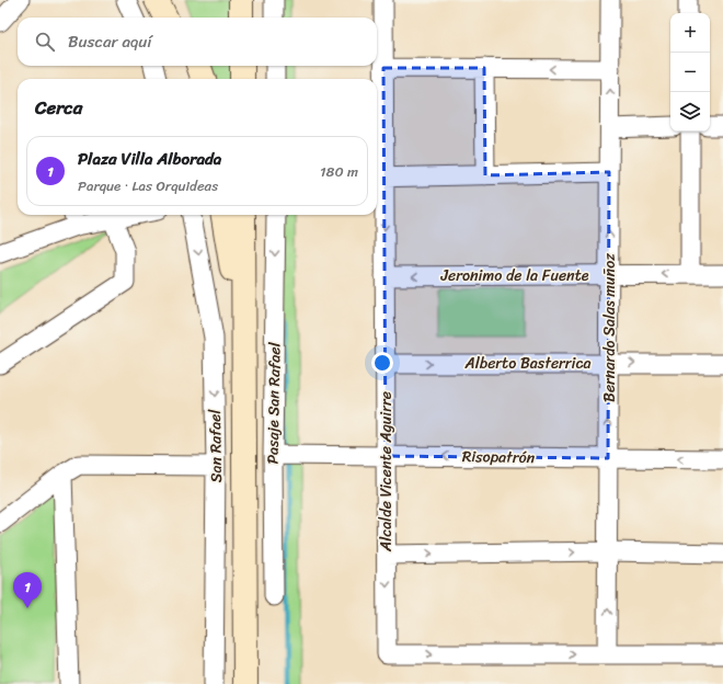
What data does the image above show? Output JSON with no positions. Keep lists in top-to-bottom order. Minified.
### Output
{"streets":{"main road":["San Rafael"],"street":["Jeronimo de la Fuente","Bernardo Salas muñoz","Alberto Basterrica","Pasaje San Rafael","Risopatrón","Alcalde Vicente Aguirre"]},"crossings":[["Jeronimo de la Fuente","Bernardo Salas muñoz"],["Jeronimo de la Fuente","Alcalde Vicente Aguirre"],["Bernardo Salas muñoz","Alberto Basterrica"],["Bernardo Salas muñoz","Risopatrón"],["Bernardo Salas muñoz","Alcalde Vicente Aguirre"],["Alberto Basterrica","Alcalde Vicente Aguirre"],["Pasaje San Rafael","Risopatrón"],["Risopatrón","Alcalde Vicente Aguirre"]],"one_way":["Alberto Basterrica","Pasaje San Rafael"],"page":{"map_buttons":["+","−"],"search":"Buscar aquí","heading":"Cerca","list":[{"mark":"1","name":"Plaza Villa Alborada","note":"Parque · Las Orquideas","value":"180 m"}],"pins":"1"}}
